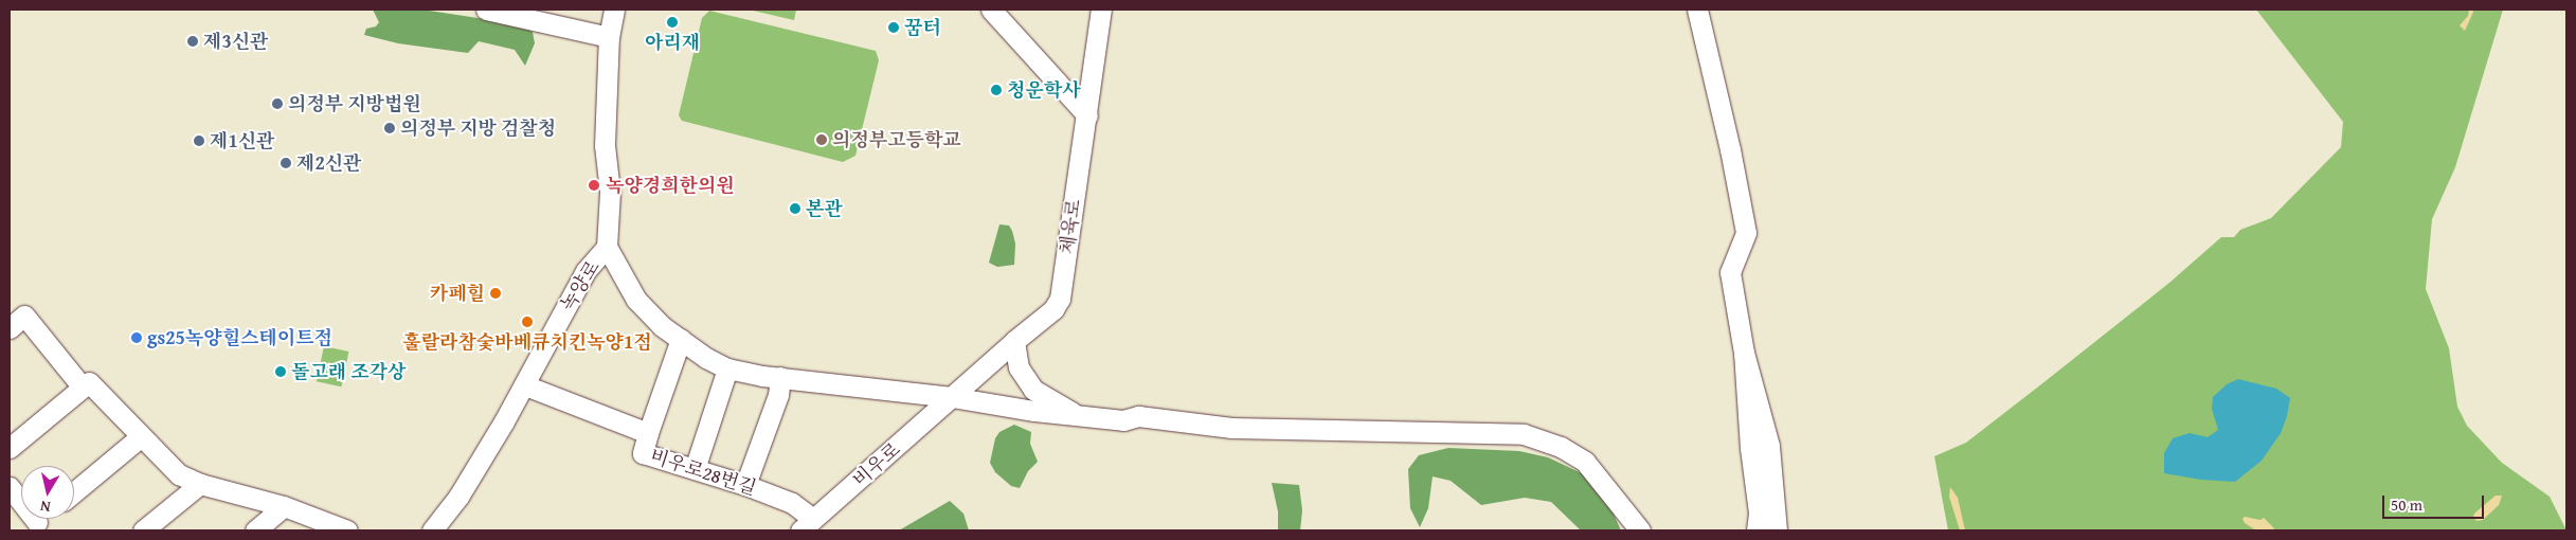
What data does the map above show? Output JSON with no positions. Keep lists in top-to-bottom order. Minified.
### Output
{"streets":{"street":["체육로","녹양로","비우로","비우로28번길"]},"crossings":[["체육로","비우로"],["녹양로","비우로28번길"],["비우로","비우로28번길"]],"places":["아리재","꿈터","제3신관","청운학사","의정부 지방법원","의정부 지방 검찰청","의정부고등학교","제1신관","제2신관","녹양경희한의원","본관","카페힐","훌랄라참숯바베큐치킨녹양1점","gs25녹양힐스테이트점","돌고래 조각상"],"scale_bar":"50 m","north":"bottom"}
